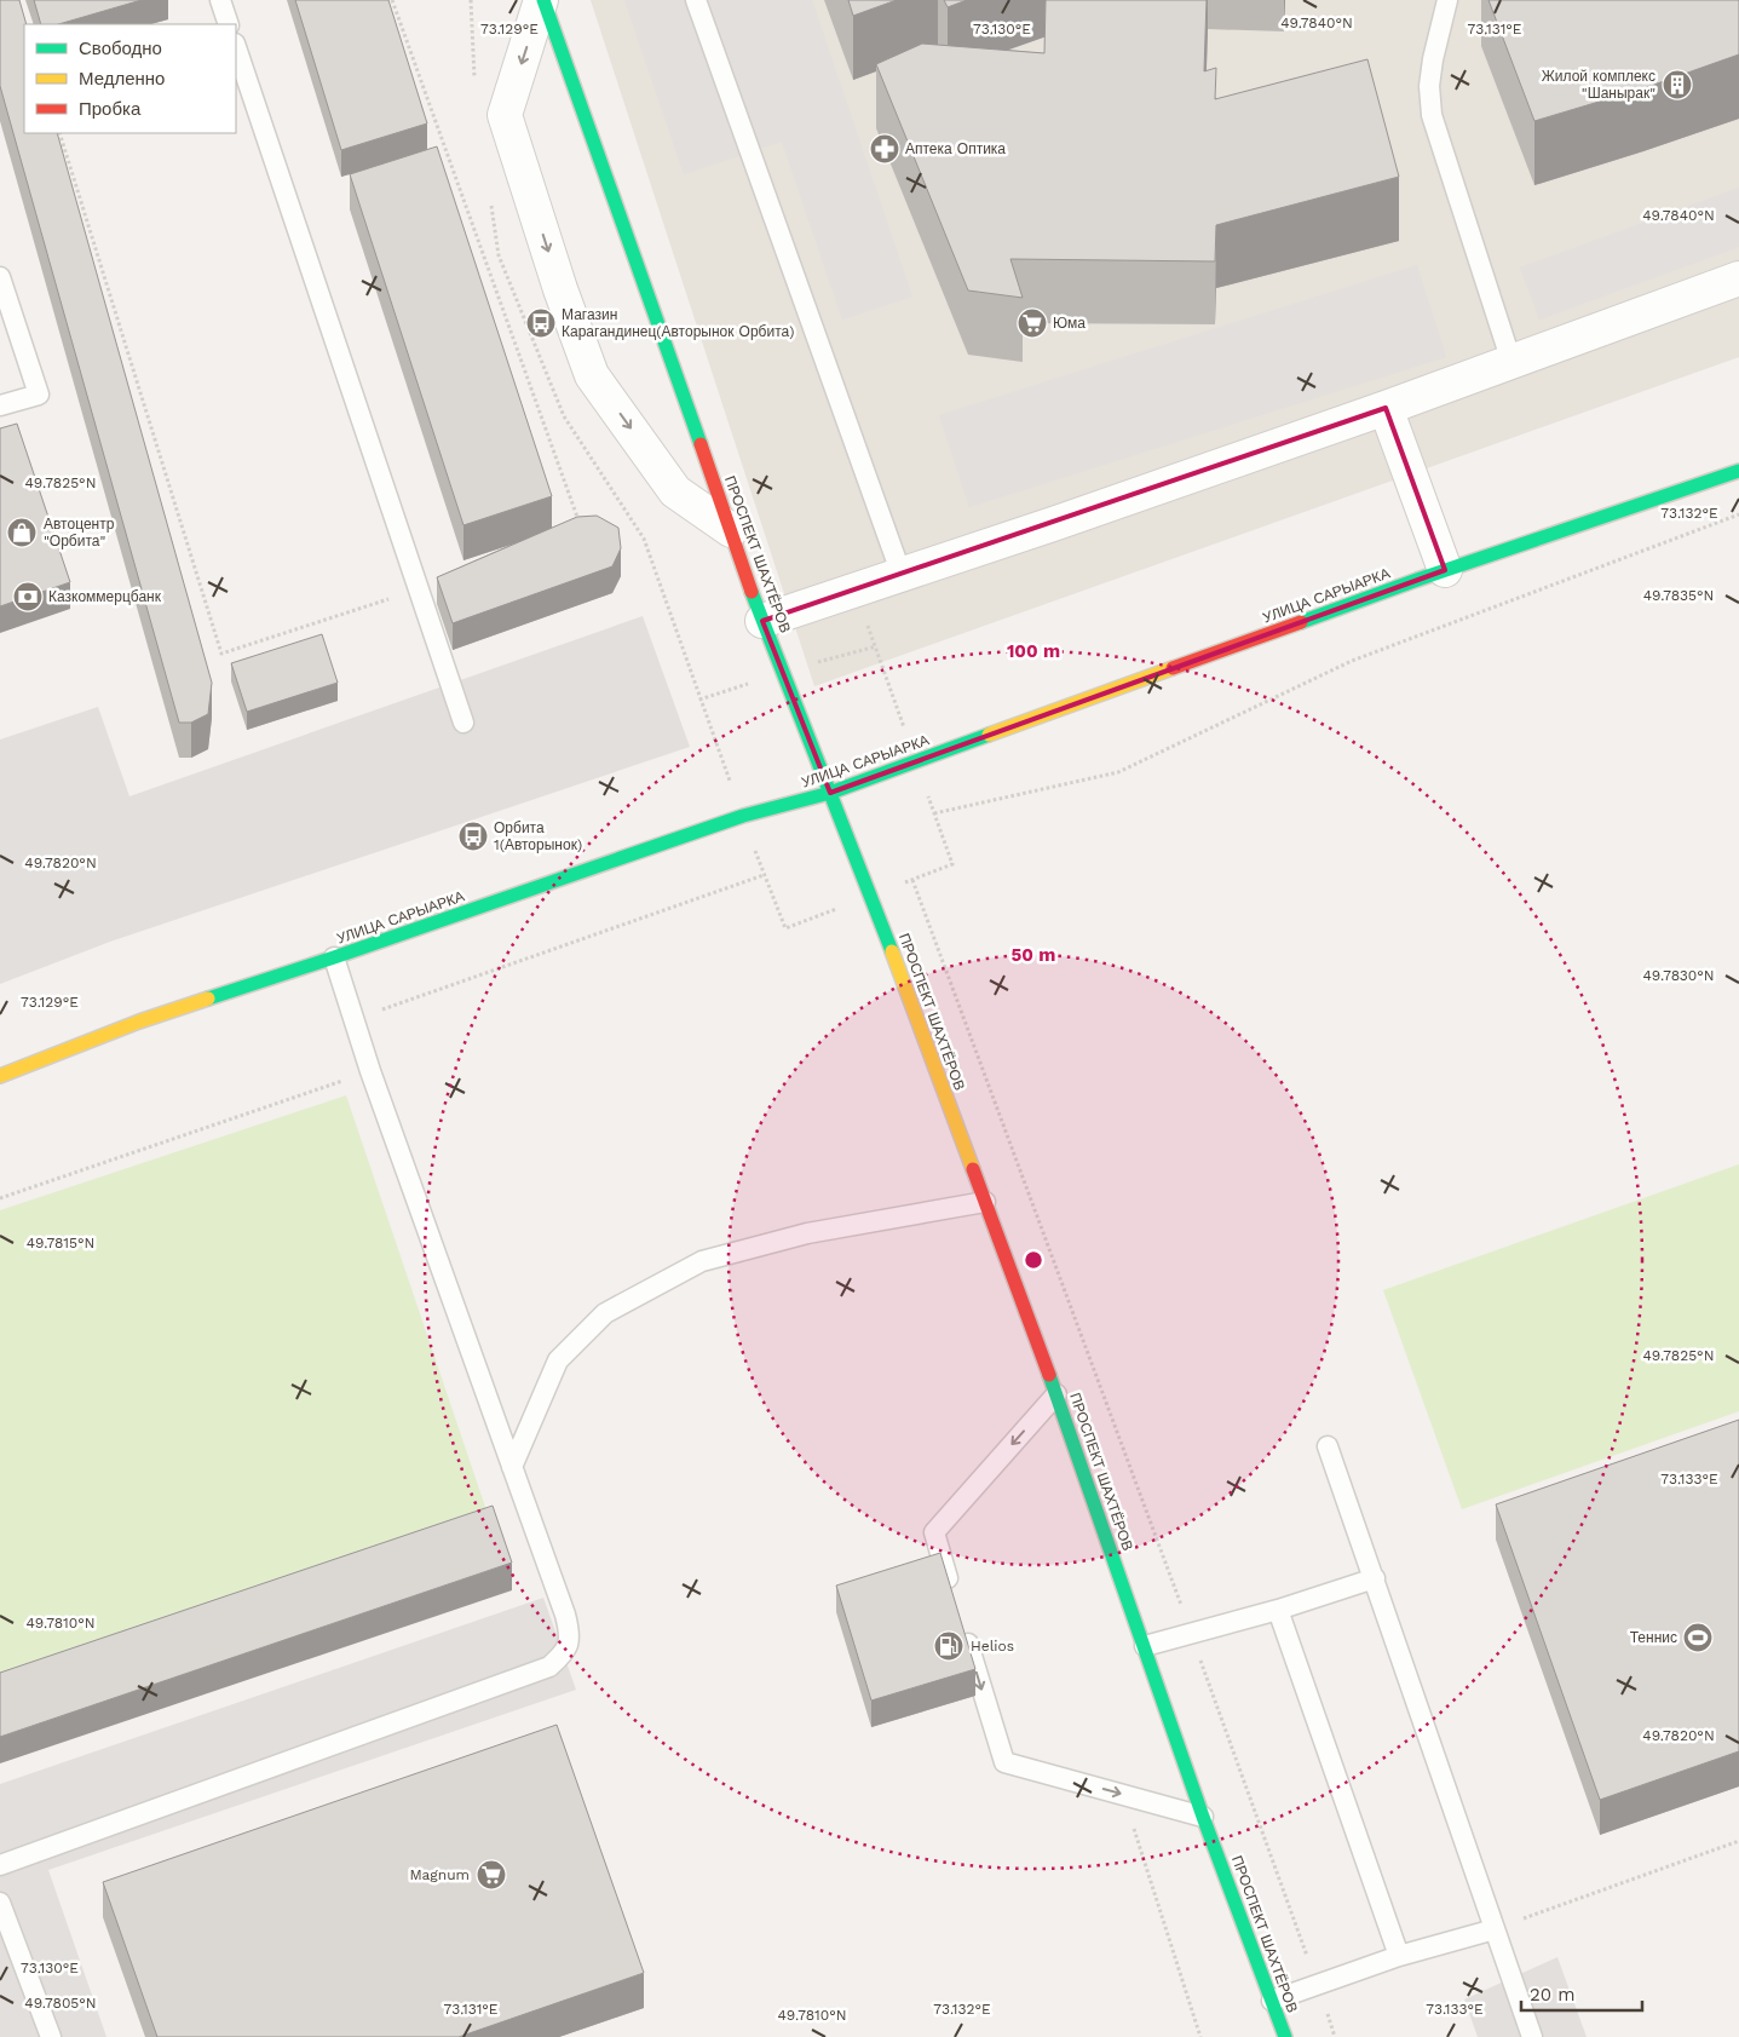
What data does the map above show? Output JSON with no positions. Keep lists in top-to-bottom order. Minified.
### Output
{"streets":{"main road":["ПРОСПЕКТ ШАХТЁРОВ","УЛИЦА САРЫАРКА"]},"crossings":[["ПРОСПЕКТ ШАХТЁРОВ","УЛИЦА САРЫАРКА"]],"places":{"building":["Жилой комплекс \"Шанырак\""],"pharmacy":["Аптека Оптика"],"bus stop":["Магазин Карагандинец(Авторынок Орбита)","Орбита 1(Авторынок)"],"supermarket":["Юма","Magnum"],"shop":["Автоцентр \"Орбита\""],"bank":["Казкоммерцбанк"],"sports":["Теннис"],"fuel station":["Helios"]},"legend":["Свободно","Медленно","Пробка"],"scale_bar":"20 m","coordinates":["49.7840°N","73.129°E","73.130°E","73.131°E","49.7825°N","73.132°E","49.7835°N","49.7820°N","49.7830°N","49.7815°N","73.133°E","49.7810°N","49.7805°N"],"rings":["100 m","50 m"]}
